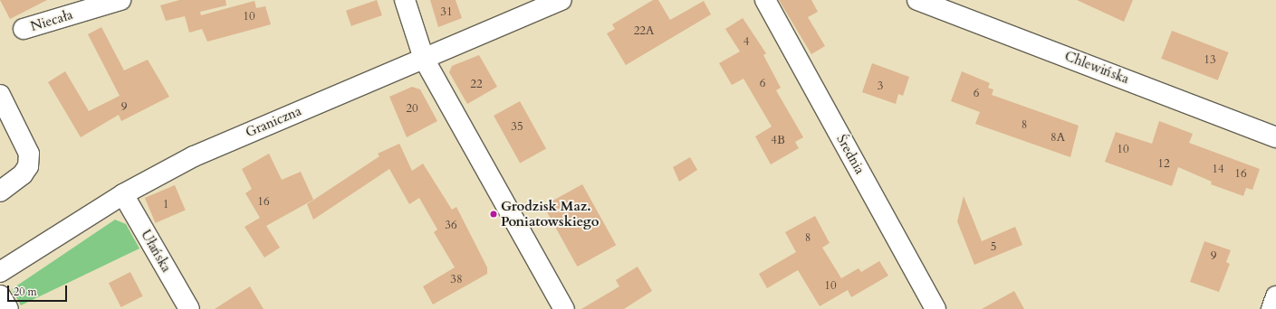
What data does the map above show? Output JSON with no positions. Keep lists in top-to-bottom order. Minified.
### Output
{"streets":{"street":["Niecała","Chlewińska","Graniczna","Średnia","Ułańska"]},"crossings":[["Graniczna","Ułańska"]],"places":["Grodzisk Maz. Poniatowskiego"],"house_numbers":["31","10","22A","4","13","6","22","3","6","9","20","8","35","8A","4B","10","12","14","16","16","1","36","8","5","9","38","10"],"scale_bar":"20 m"}
